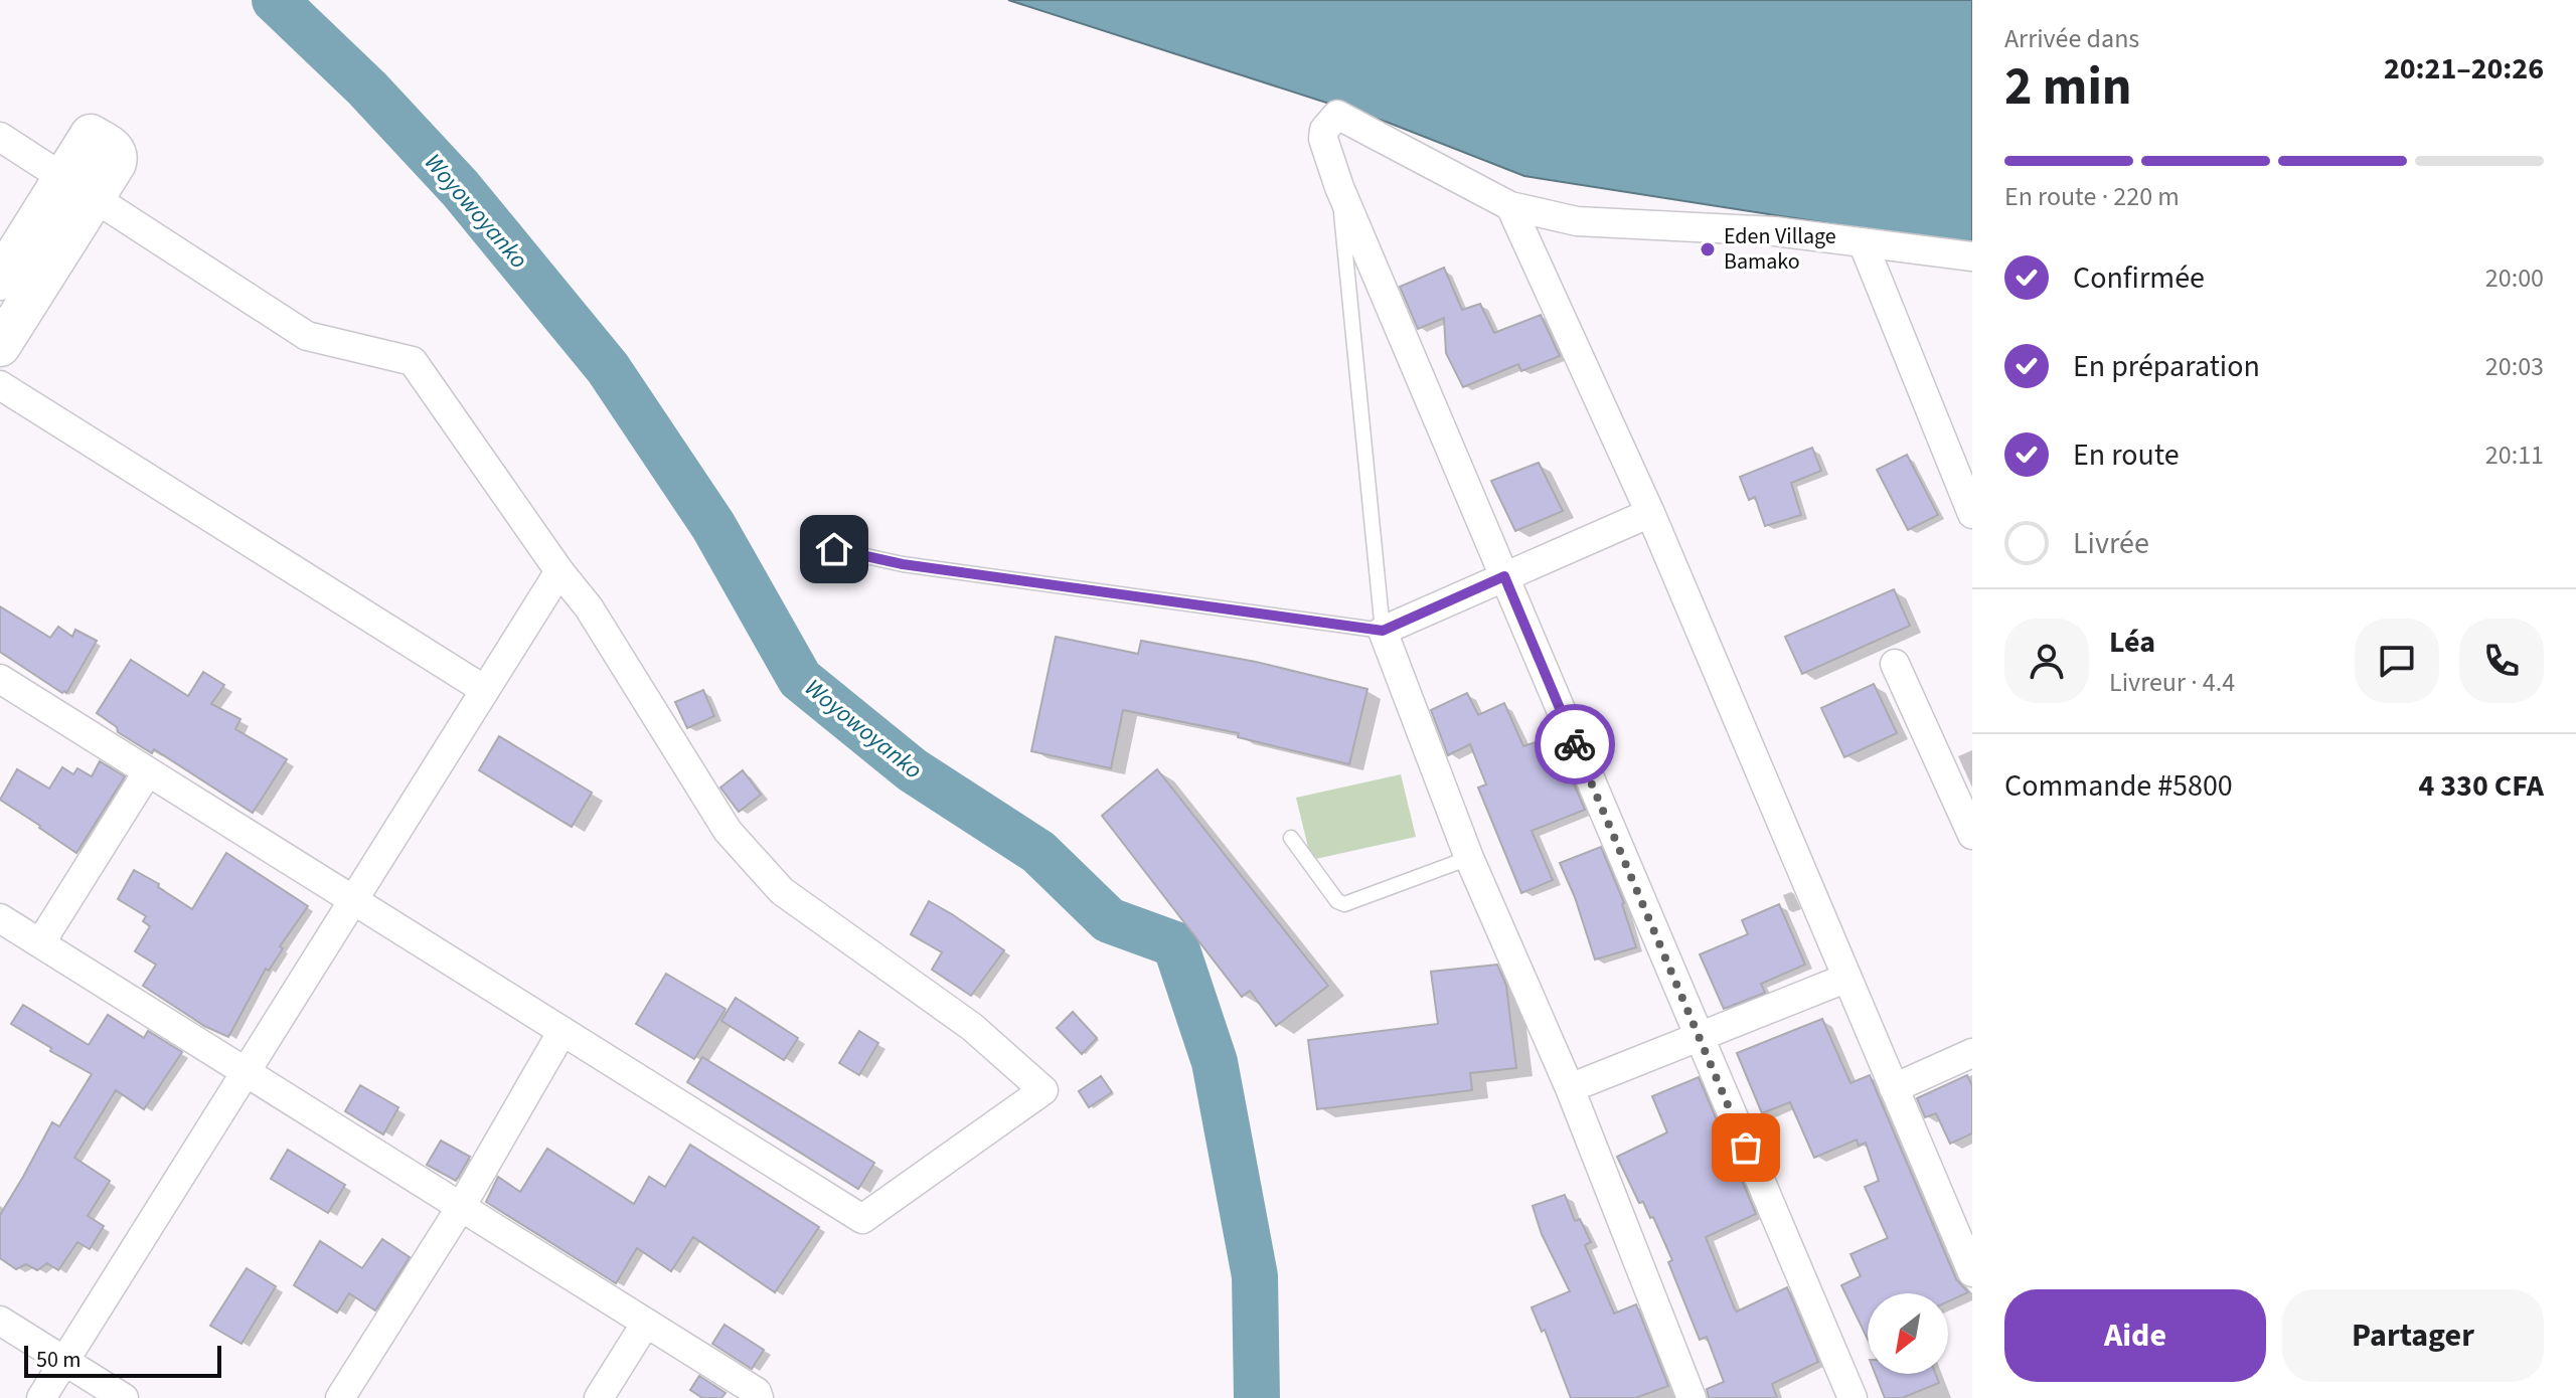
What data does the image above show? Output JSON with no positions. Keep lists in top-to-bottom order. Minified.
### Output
{"water":["Woyowoyanko"],"places":["Eden Village Bamako"],"scale_bar":"50 m","north":"bottom left","page":{"heading":["2 min","Arrivée dans","20:21–20:26"],"panel":["Léa","Livreur · 4.4","Commande #5800","4 330 CFA"],"bar":"En route · 220 m","list":[["Confirmée","20:00"],["En préparation","20:03"],["En route","20:11"],"Livrée"],"buttons":["Aide","Partager"],"scale":"50 m"}}
